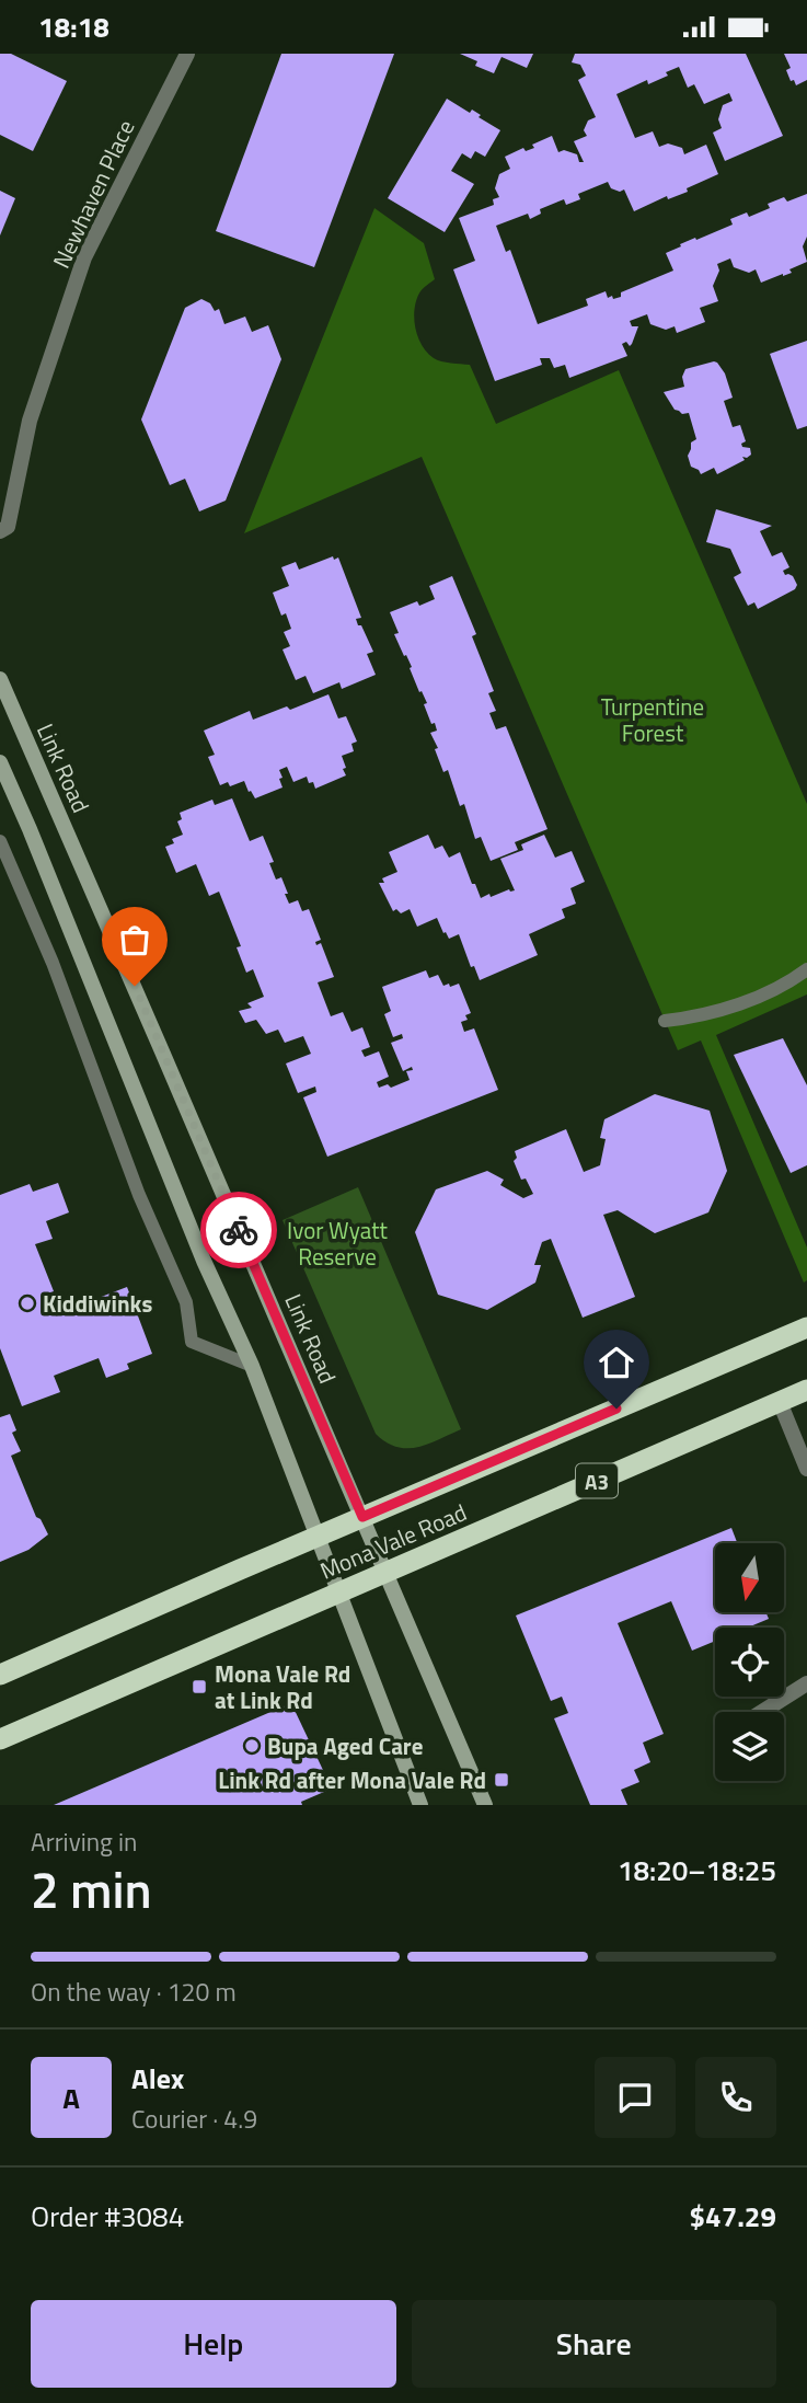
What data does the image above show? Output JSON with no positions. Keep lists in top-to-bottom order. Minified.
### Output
{"streets":{"highway":["A3","Mona Vale Road"],"main road":["Link Road"],"street":["Newhaven Place"]},"crossings":[["Link Road","Mona Vale Road"]],"parks":["Turpentine Forest","Ivor Wyatt Reserve"],"places":{"other":["Kiddiwinks","Bupa Aged Care"],"transit":["Mona Vale Rd at Link Rd","Link Rd after Mona Vale Rd"]},"north":"bottom","page":{"status":"18:18","heading":["2 min","Arriving in","18:20–18:25"],"panel":["Alex","Courier · 4.9","Order #3084","$47.29"],"bar":"On the way · 120 m","round":"A","buttons":["Help","Share"]}}
